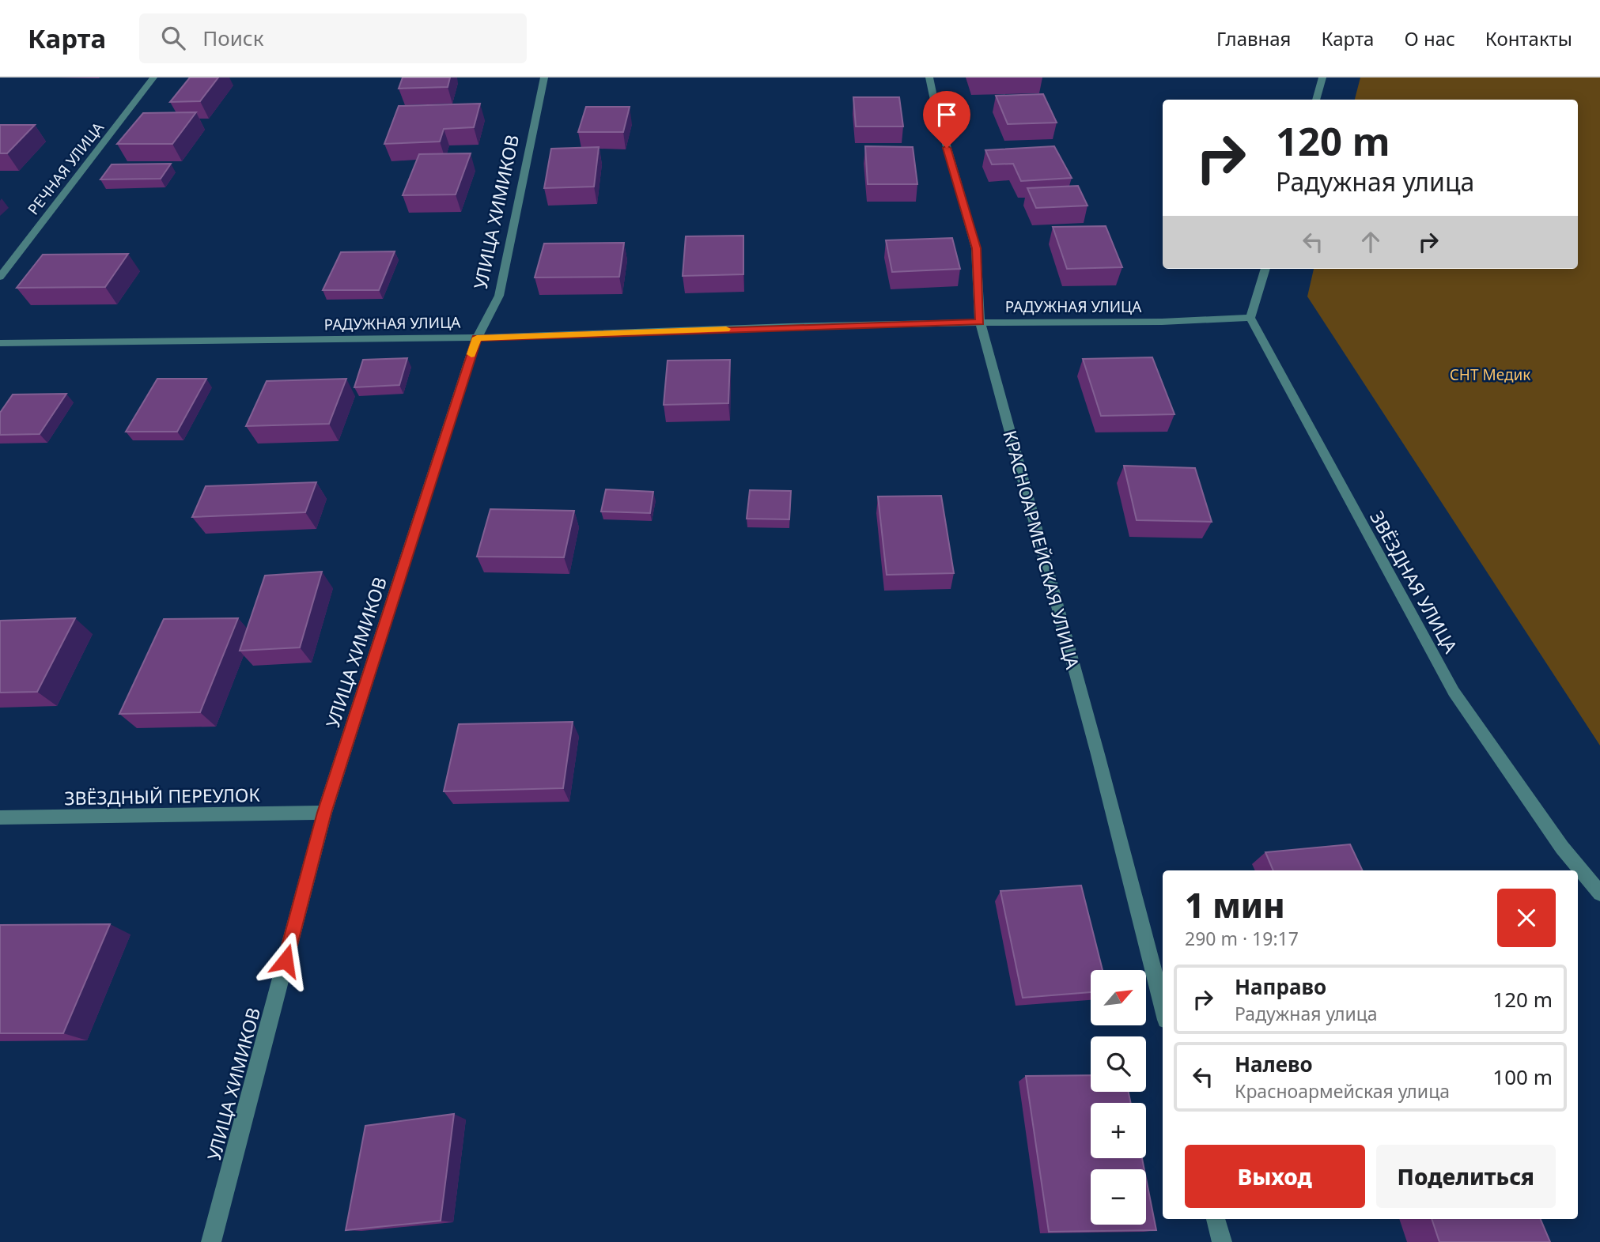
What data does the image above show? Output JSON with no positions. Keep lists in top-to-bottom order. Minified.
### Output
{"streets":{"street":["РЕЧНАЯ УЛИЦА","УЛИЦА ХИМИКОВ","РАДУЖНАЯ УЛИЦА","КРАСНОАРМЕЙСКАЯ УЛИЦА","ЗВЁЗДНАЯ УЛИЦА","ЗВЁЗДНЫЙ ПЕРЕУЛОК"]},"crossings":[["УЛИЦА ХИМИКОВ","РАДУЖНАЯ УЛИЦА"],["УЛИЦА ХИМИКОВ","ЗВЁЗДНЫЙ ПЕРЕУЛОК"],["РАДУЖНАЯ УЛИЦА","КРАСНОАРМЕЙСКАЯ УЛИЦА"],["РАДУЖНАЯ УЛИЦА","ЗВЁЗДНАЯ УЛИЦА"]],"parks":["СНТ Медик"],"north":"top right","page":{"header":"Карта","search":"Поиск","nav":["Главная","Карта","О нас","Контакты"],"turn":["120 m","Радужная улица"],"heading":["1 мин","290 m · 19:17"],"list":[{"name":"Направо","note":"Радужная улица","value":"120 m"},{"name":"Налево","note":"Красноармейская улица","value":"100 m"}],"map_buttons":["+","−"],"buttons":["Выход","Поделиться"]}}
